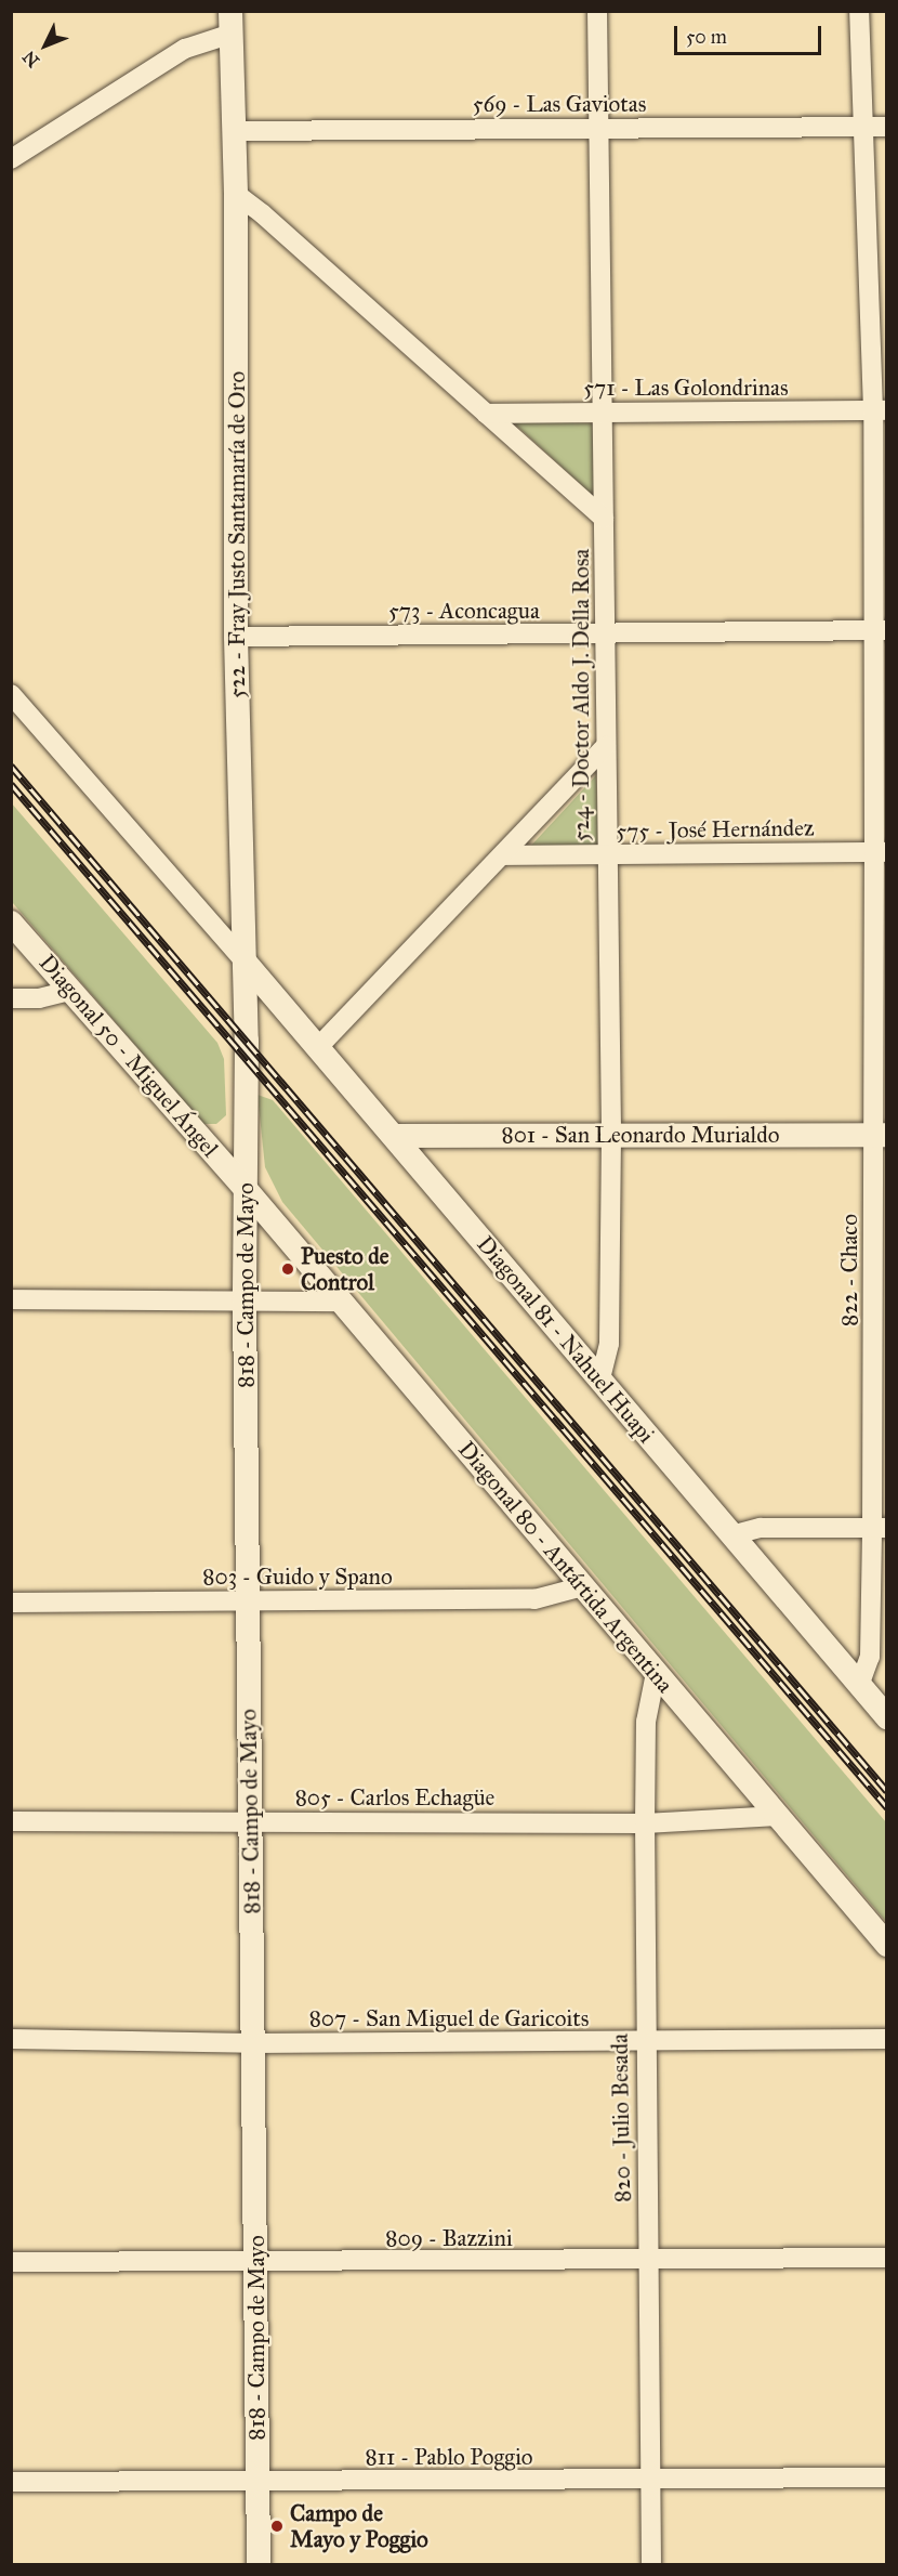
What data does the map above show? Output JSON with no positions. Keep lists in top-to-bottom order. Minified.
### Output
{"streets":{"street":["569 - Las Gaviotas","571 - Las Golondrinas","522 - Fray Justo Santamaría de Oro","573 - Aconcagua","524 - Doctor Aldo J. Della Rosa","575 - José Hernández","Diagonal 50 - Miguel Ángel","801 - San Leonardo Murialdo","822 - Chaco","818 - Campo de Mayo","Diagonal 81 - Nahuel Huapi","Diagonal 80 - Antártida Argentina","803 - Guido y Spano","805 - Carlos Echagüe","807 - San Miguel de Garicoits","820 - Julio Besada","809 - Bazzini","811 - Pablo Poggio"]},"crossings":[["569 - Las Gaviotas","522 - Fray Justo Santamaría de Oro"],["569 - Las Gaviotas","524 - Doctor Aldo J. Della Rosa"],["569 - Las Gaviotas","822 - Chaco"],["571 - Las Golondrinas","524 - Doctor Aldo J. Della Rosa"],["571 - Las Golondrinas","822 - Chaco"],["522 - Fray Justo Santamaría de Oro","573 - Aconcagua"],["522 - Fray Justo Santamaría de Oro","818 - Campo de Mayo"],["522 - Fray Justo Santamaría de Oro","Diagonal 81 - Nahuel Huapi"],["573 - Aconcagua","524 - Doctor Aldo J. Della Rosa"],["573 - Aconcagua","822 - Chaco"],["524 - Doctor Aldo J. Della Rosa","575 - José Hernández"],["524 - Doctor Aldo J. Della Rosa","801 - San Leonardo Murialdo"],["524 - Doctor Aldo J. Della Rosa","Diagonal 81 - Nahuel Huapi"],["575 - José Hernández","822 - Chaco"],["Diagonal 50 - Miguel Ángel","818 - Campo de Mayo"],["Diagonal 50 - Miguel Ángel","Diagonal 80 - Antártida Argentina"],["801 - San Leonardo Murialdo","822 - Chaco"],["801 - San Leonardo Murialdo","Diagonal 81 - Nahuel Huapi"],["822 - Chaco","Diagonal 81 - Nahuel Huapi"],["818 - Campo de Mayo","Diagonal 80 - Antártida Argentina"],["818 - Campo de Mayo","803 - Guido y Spano"],["818 - Campo de Mayo","805 - Carlos Echagüe"],["818 - Campo de Mayo","807 - San Miguel de Garicoits"],["818 - Campo de Mayo","809 - Bazzini"],["818 - Campo de Mayo","811 - Pablo Poggio"],["Diagonal 80 - Antártida Argentina","803 - Guido y Spano"],["Diagonal 80 - Antártida Argentina","805 - Carlos Echagüe"],["Diagonal 80 - Antártida Argentina","820 - Julio Besada"],["805 - Carlos Echagüe","820 - Julio Besada"],["807 - San Miguel de Garicoits","820 - Julio Besada"],["820 - Julio Besada","809 - Bazzini"],["820 - Julio Besada","811 - Pablo Poggio"]],"places":["Puesto de Control","Campo de Mayo y Poggio"],"scale_bar":"50 m","north":"bottom left"}
